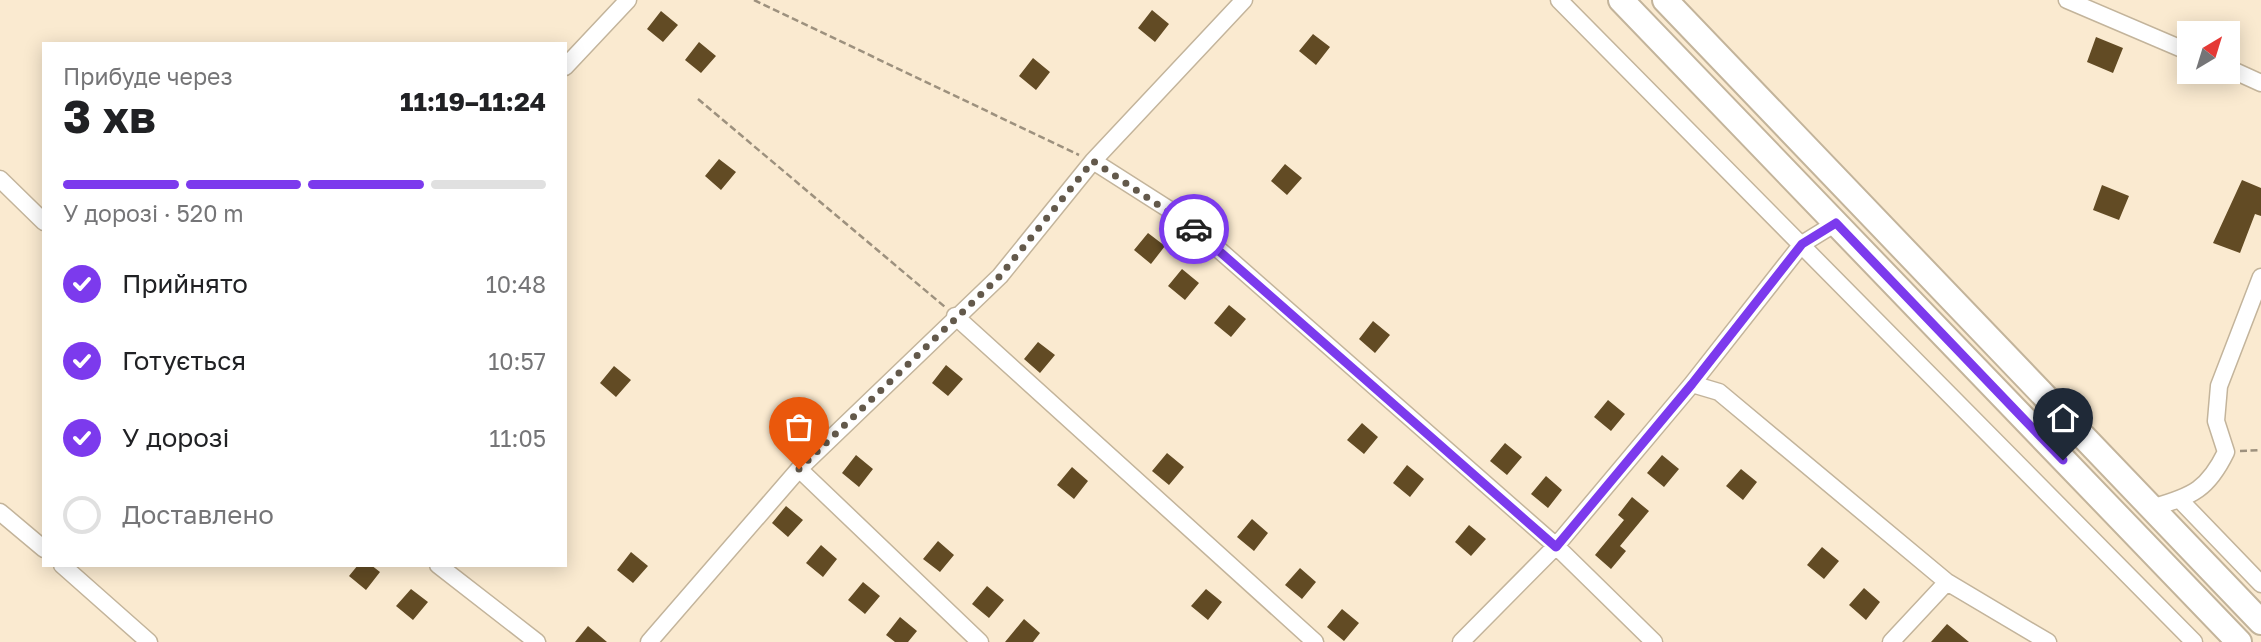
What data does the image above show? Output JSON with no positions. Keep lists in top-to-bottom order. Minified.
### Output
{"north":"top right","page":{"heading":["3 хв","Прибуде через","11:19–11:24"],"bar":"У дорозі · 520 m","list":[["Прийнято","10:48"],["Готується","10:57"],["У дорозі","11:05"],"Доставлено"]}}
